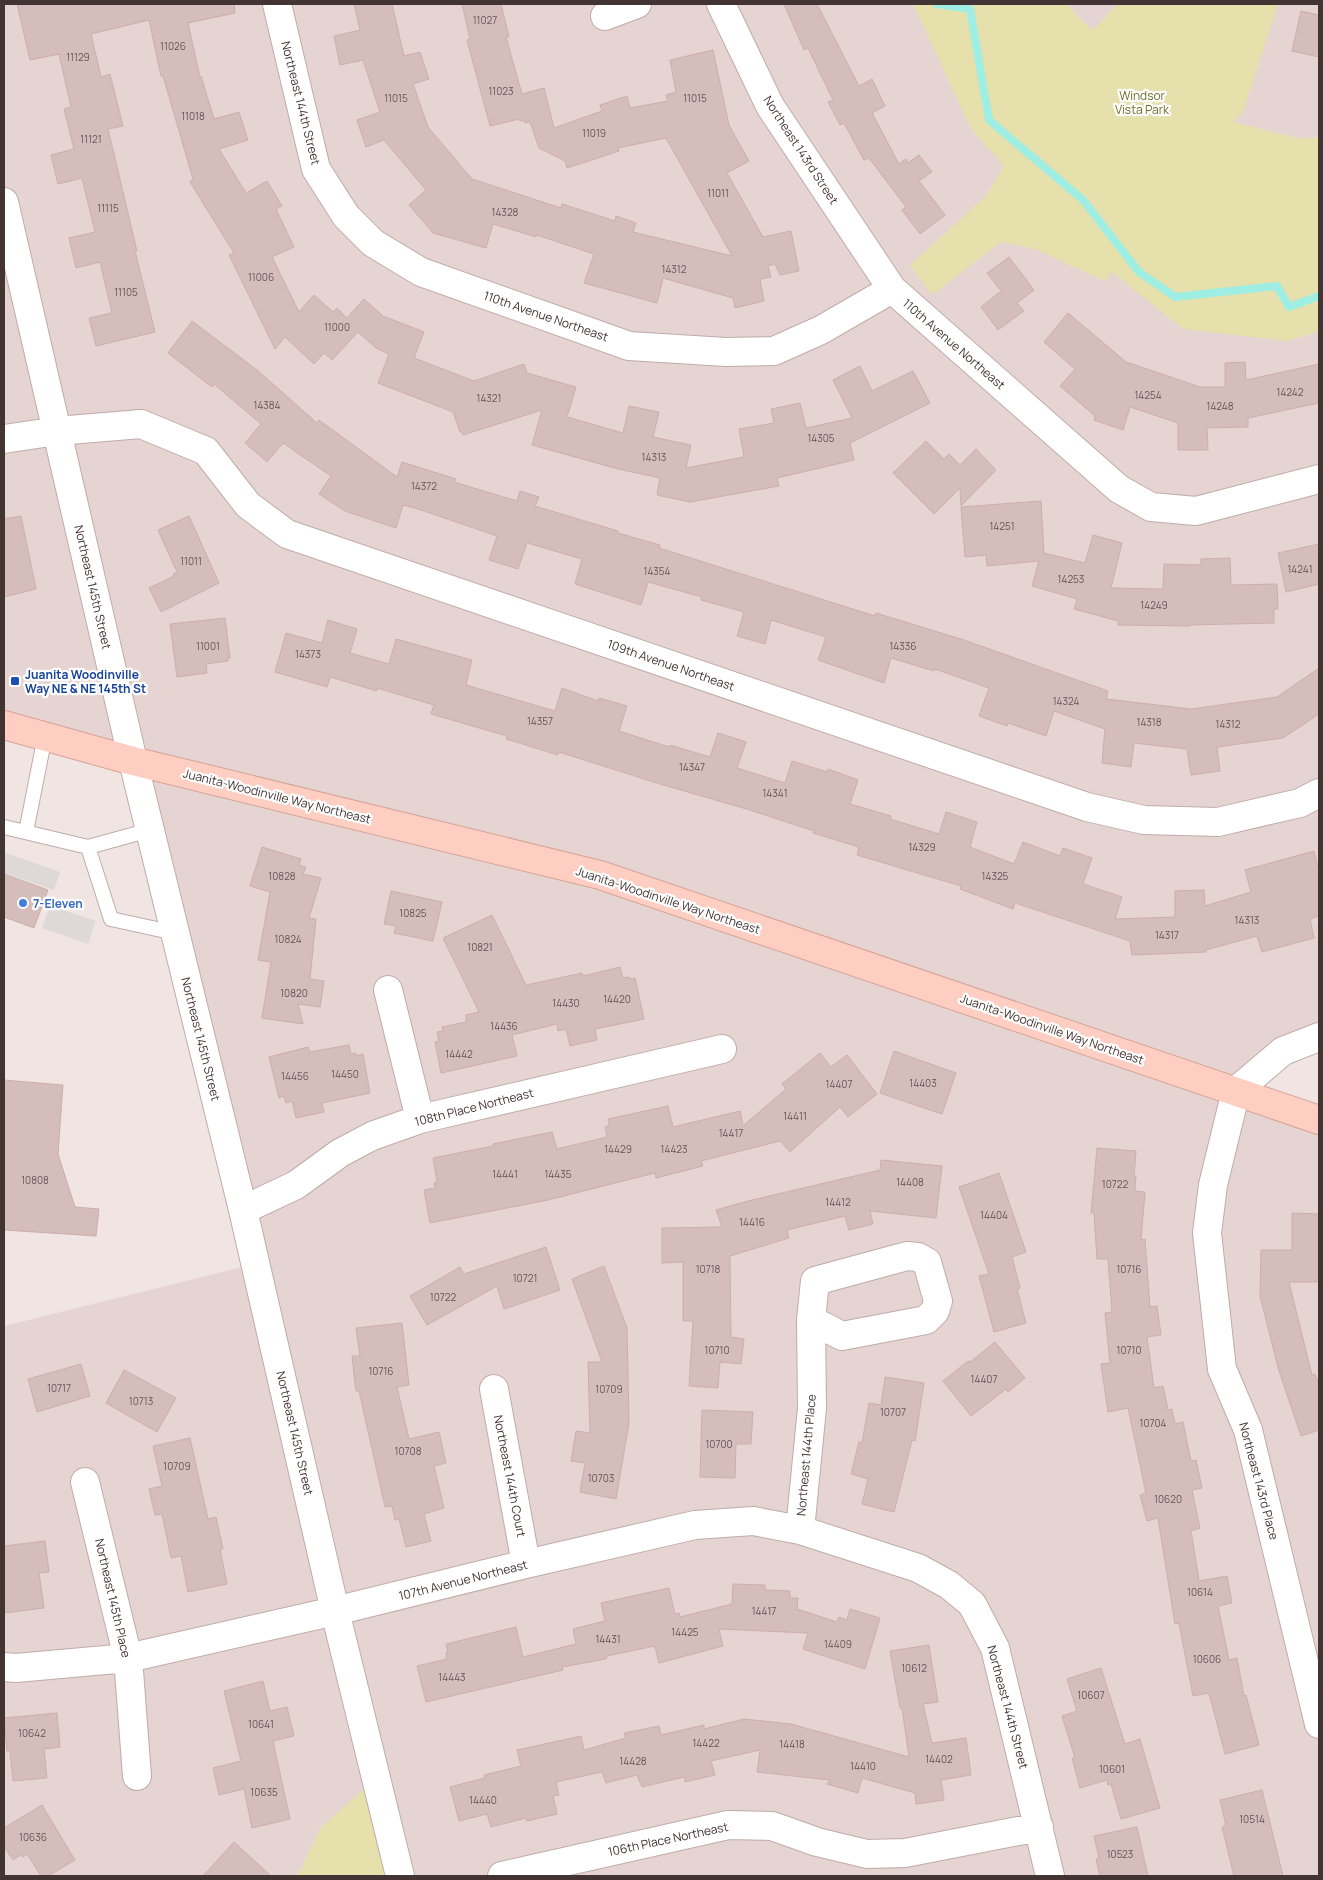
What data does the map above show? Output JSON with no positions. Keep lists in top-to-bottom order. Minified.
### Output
{"streets":{"main road":["Juanita-Woodinville Way Northeast"],"street":["Northeast 144th Street","Northeast 143rd Street","110th Avenue Northeast","Northeast 145th Street","109th Avenue Northeast","108th Place Northeast","Northeast 144th Place","Northeast 144th Court","Northeast 143rd Place","107th Avenue Northeast","Northeast 145th Place","106th Place Northeast"]},"crossings":[["Northeast 144th Street","110th Avenue Northeast"],["Northeast 144th Street","107th Avenue Northeast"],["Northeast 144th Street","106th Place Northeast"],["Northeast 143rd Street","110th Avenue Northeast"],["Northeast 145th Street","109th Avenue Northeast"],["Northeast 145th Street","Juanita-Woodinville Way Northeast"],["Northeast 145th Street","108th Place Northeast"],["Northeast 145th Street","107th Avenue Northeast"],["Juanita-Woodinville Way Northeast","Northeast 143rd Place"],["Northeast 144th Place","107th Avenue Northeast"],["Northeast 144th Court","107th Avenue Northeast"],["107th Avenue Northeast","Northeast 145th Place"]],"parks":["Windsor Vista Park"],"places":{"transit":["Juanita Woodinville Way NE & NE 145th St"],"other":["7-Eleven"]},"house_numbers":["11027","11026","11129","11023","11015","11015","11018","11019","11121","11011","11115","14328","14312","11006","11105","11000","14242","14254","14321","14384","14248","14305","14313","14372","14251","11011","14241","14354","14253","14249","11001","14336","14373","14324","14357","14318","14312","14347","14341","14329","10828","14325","10825","14313","14317","10824","10821","10820","14420","14430","14436","14442","14450","14456","14403","14407","14411","14417","14429","14423","14441","14435","10808","14408","10722","14412","14404","14416","10718","10716","10721","10722","10710","10710","10716","14407","10717","10709","10713","10707","10704","10700","10708","10709","10703","10620","10614","14417","14425","14431","14409","10606","10612","14443","10607","10641","10642","14422","14418","14402","14428","14410","10601","10635","14440","10514","10636","10523"]}
